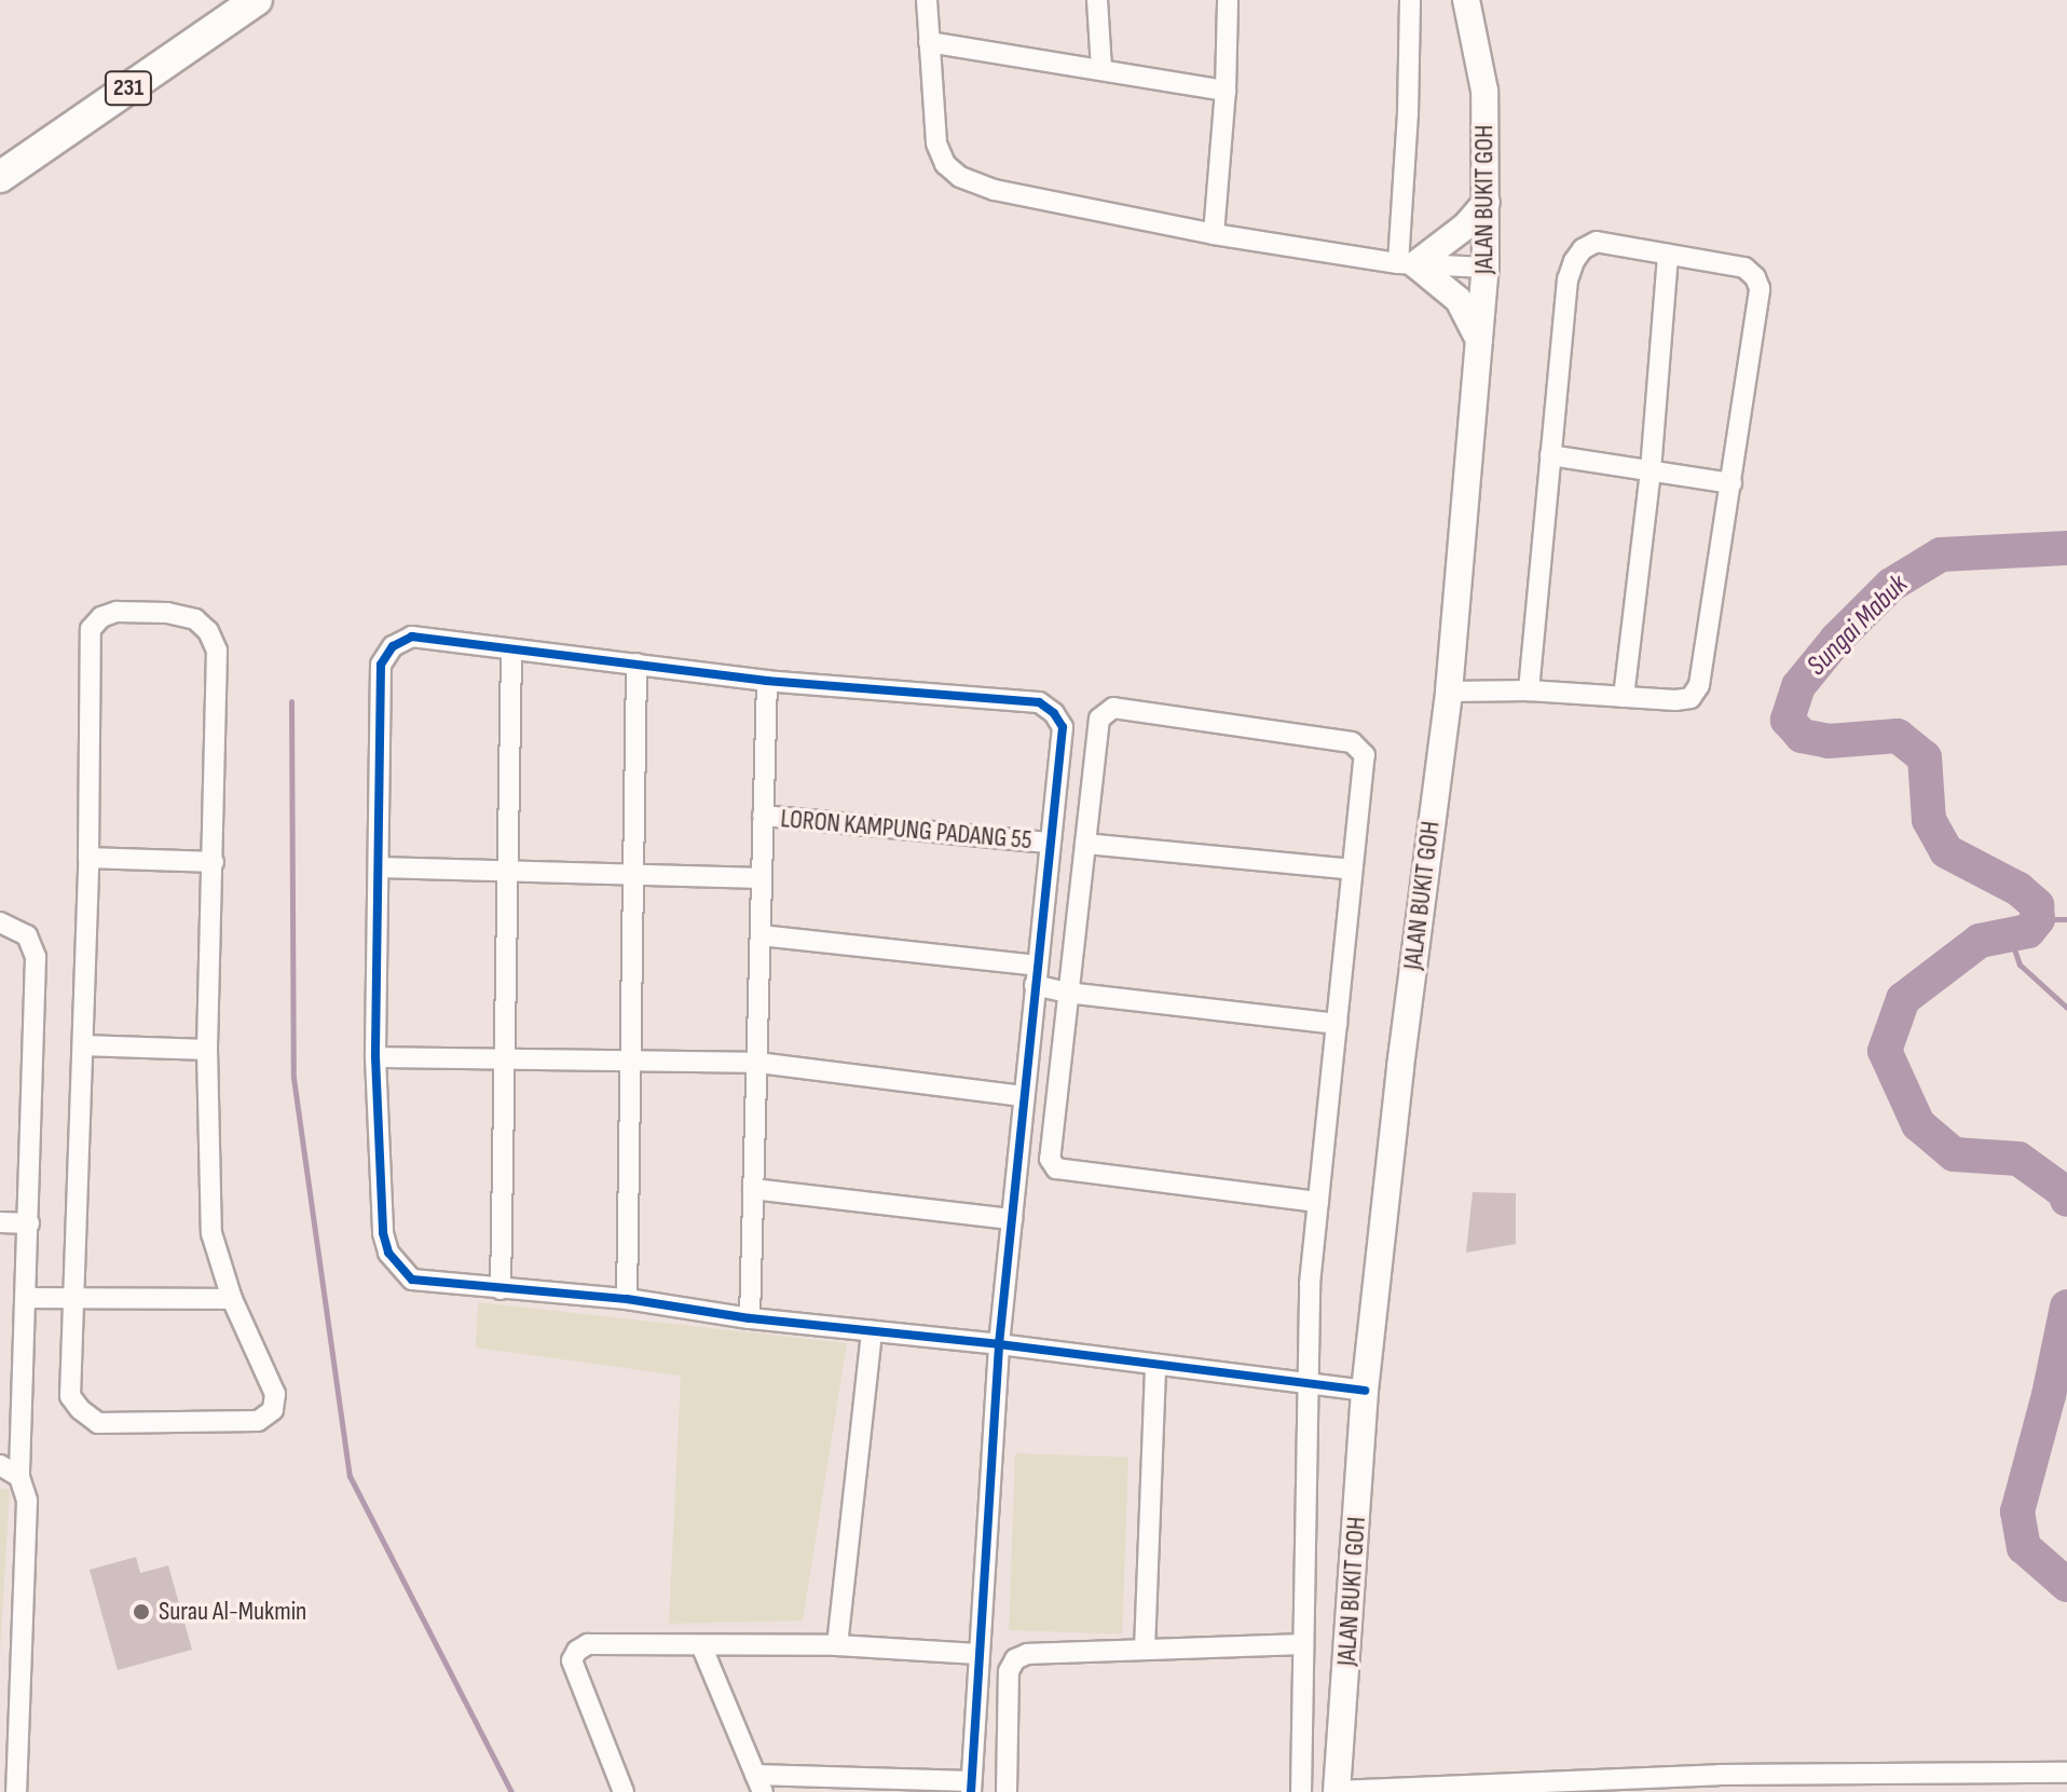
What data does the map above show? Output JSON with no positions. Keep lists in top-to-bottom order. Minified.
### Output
{"streets":{"main road":["231","JALAN BUKIT GOH"],"street":["LORON KAMPUNG PADANG 55"]},"water":["Sungai Mabuk"],"places":["Surau Al-Mukmin"]}
